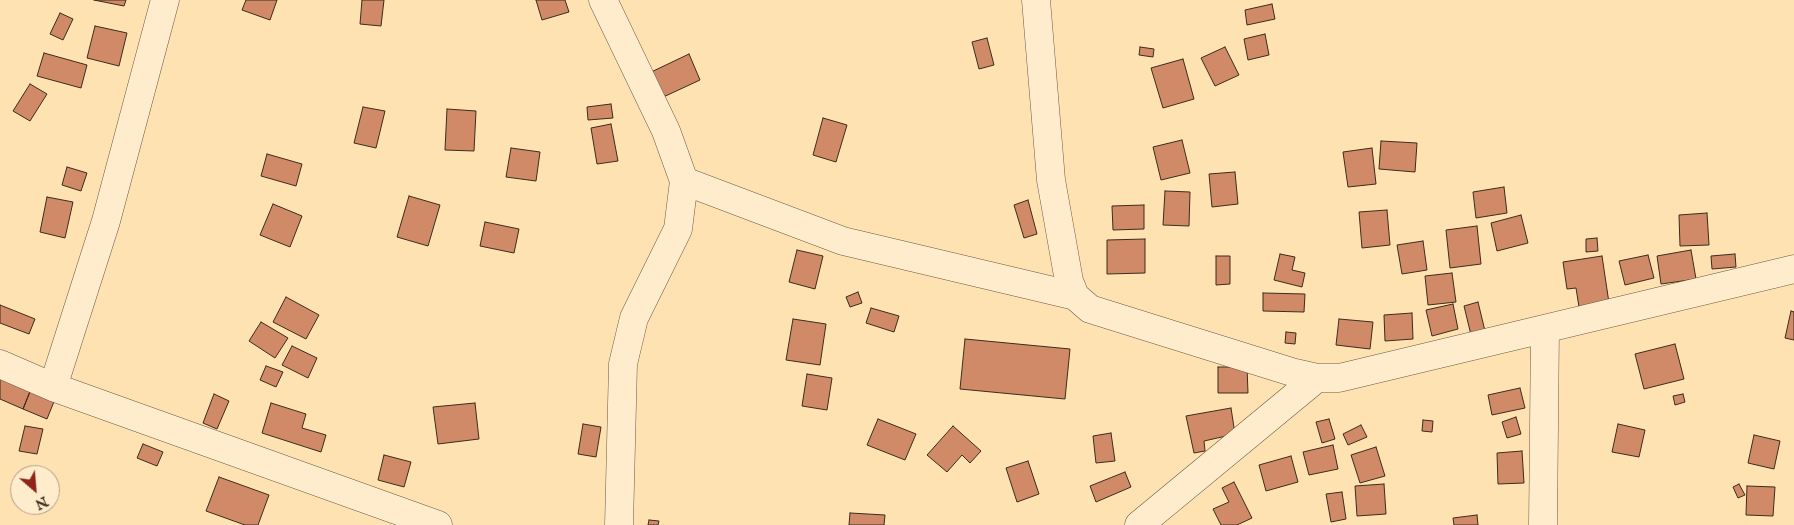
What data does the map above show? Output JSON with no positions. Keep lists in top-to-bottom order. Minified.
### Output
{"north":"bottom right"}
